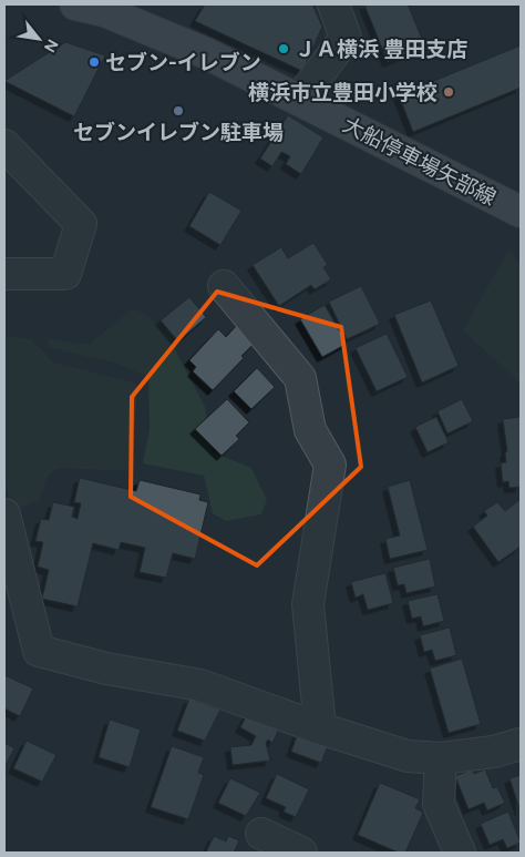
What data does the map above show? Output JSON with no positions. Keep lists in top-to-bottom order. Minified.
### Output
{"streets":{"main road":["大船停車場矢部線"]},"places":["ＪＡ横浜 豊田支店","セブン-イレブン","横浜市立豊田小学校","セブンイレブン駐車場"],"north":"bottom right"}
